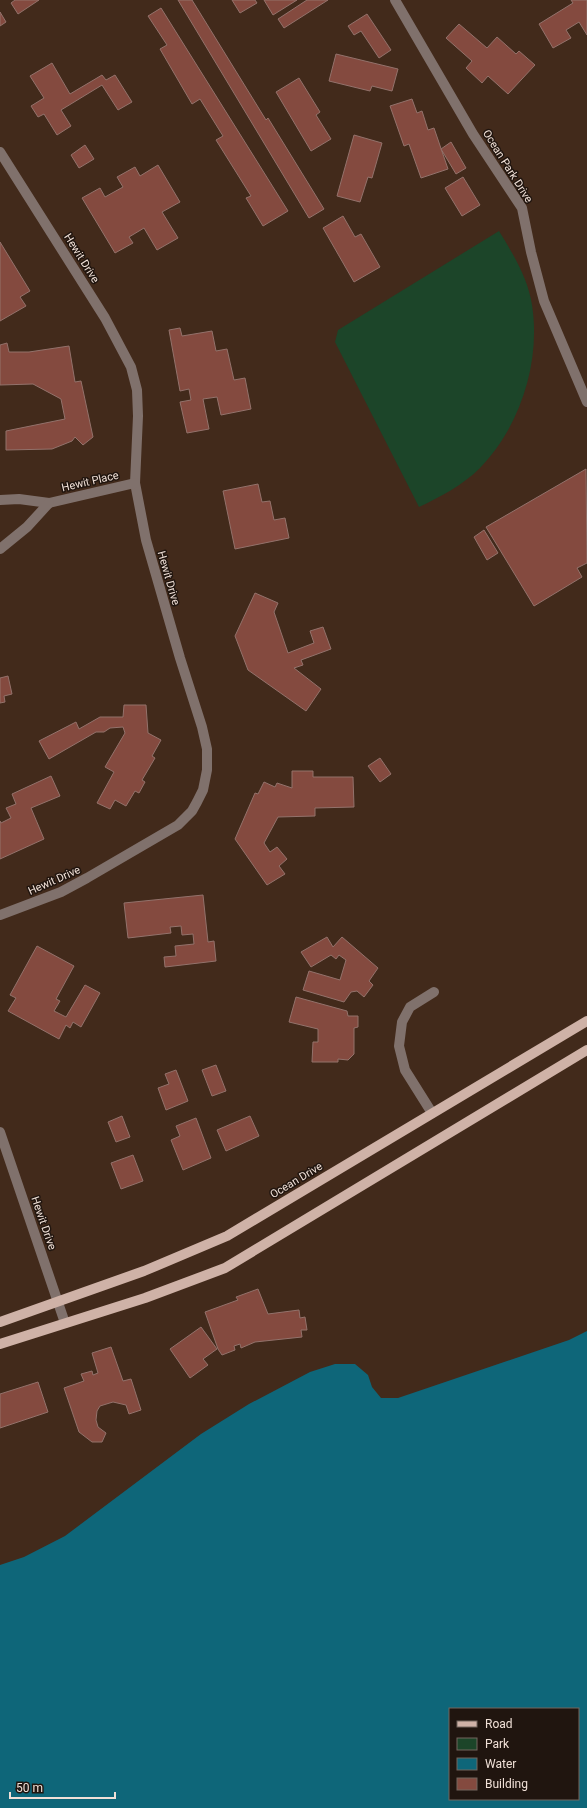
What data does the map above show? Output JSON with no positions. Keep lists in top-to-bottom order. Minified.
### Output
{"streets":{"main road":["Ocean Drive"],"street":["Ocean Park Drive","Hewit Drive","Hewit Place"]},"crossings":[["Hewit Drive","Hewit Place"],["Hewit Drive","Ocean Drive"]],"legend":["Road","Park","Water","Building"],"scale_bar":"50 m"}
